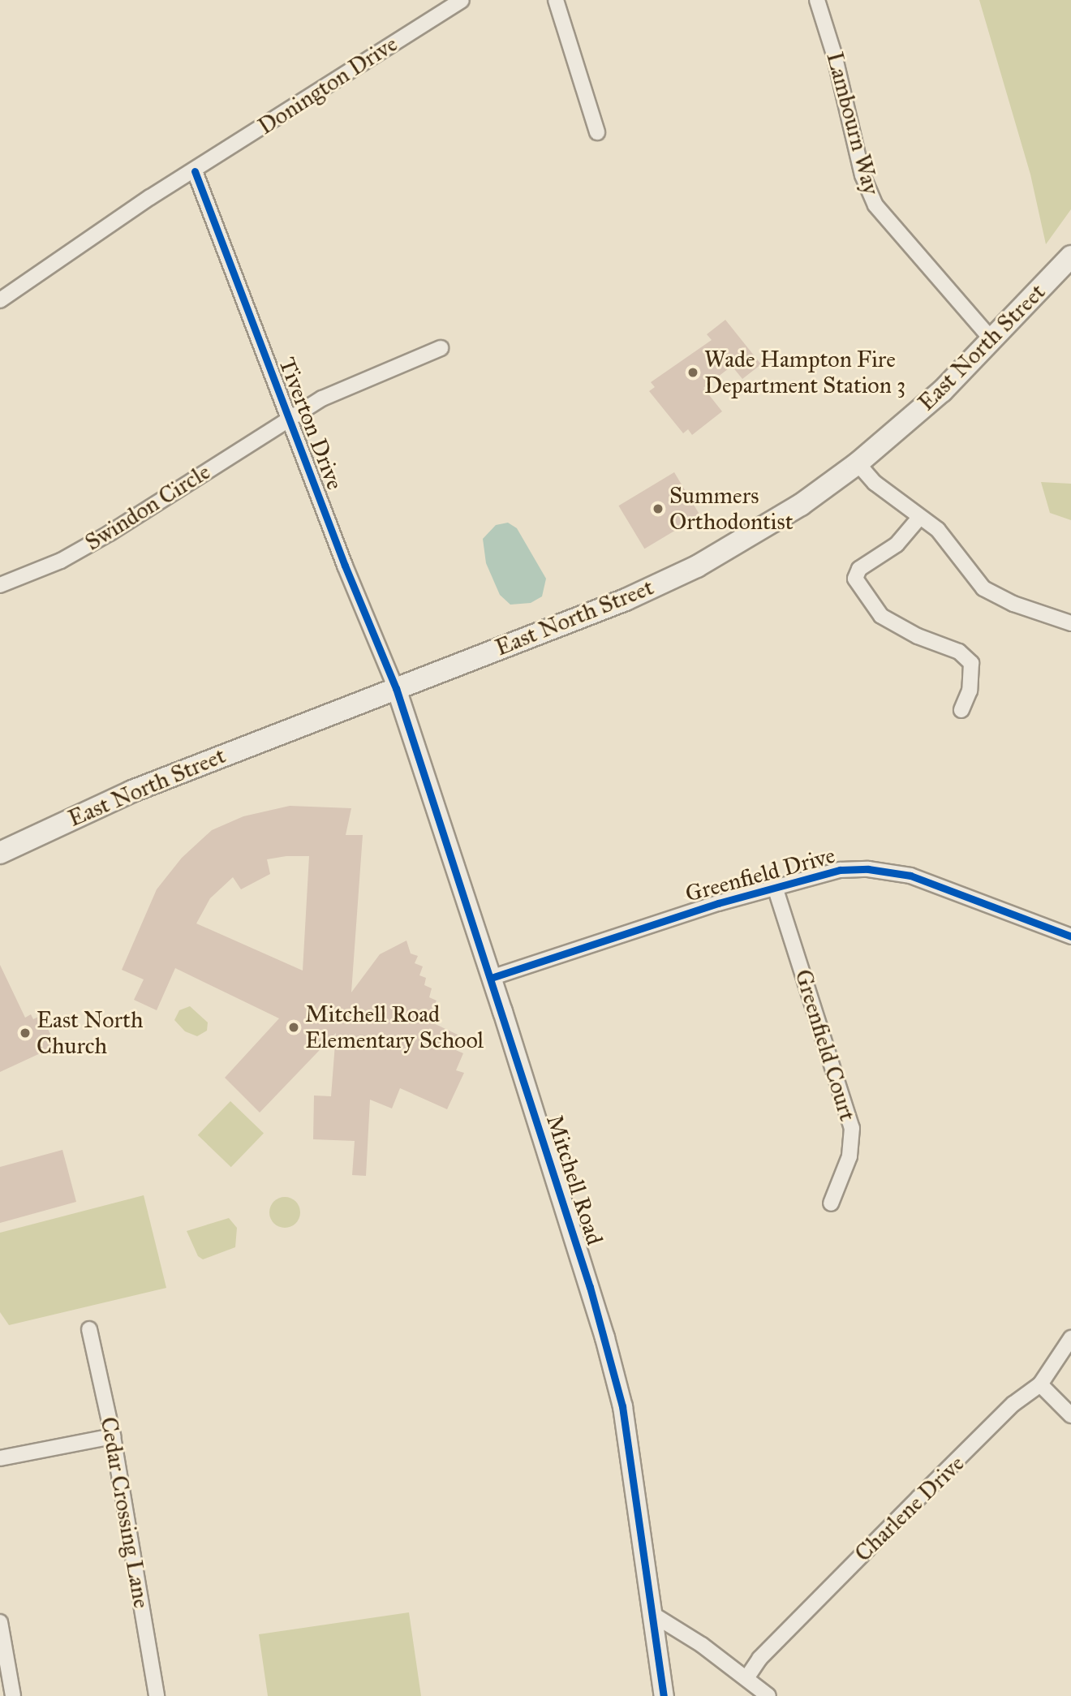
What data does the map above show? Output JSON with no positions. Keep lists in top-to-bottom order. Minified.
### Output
{"streets":{"main road":["East North Street"],"street":["Donington Drive","Lambourn Way","Tiverton Drive","Swindon Circle","Greenfield Drive","Greenfield Court","Mitchell Road","Charlene Drive","Cedar Crossing Lane"]},"crossings":[["Donington Drive","Tiverton Drive"],["Lambourn Way","East North Street"],["East North Street","Tiverton Drive"],["East North Street","Mitchell Road"],["Tiverton Drive","Swindon Circle"],["Tiverton Drive","Mitchell Road"],["Greenfield Drive","Greenfield Court"],["Greenfield Drive","Mitchell Road"]],"places":["Wade Hampton Fire Department Station 3","Summers Orthodontist","Mitchell Road Elementary School","East North Church"]}
